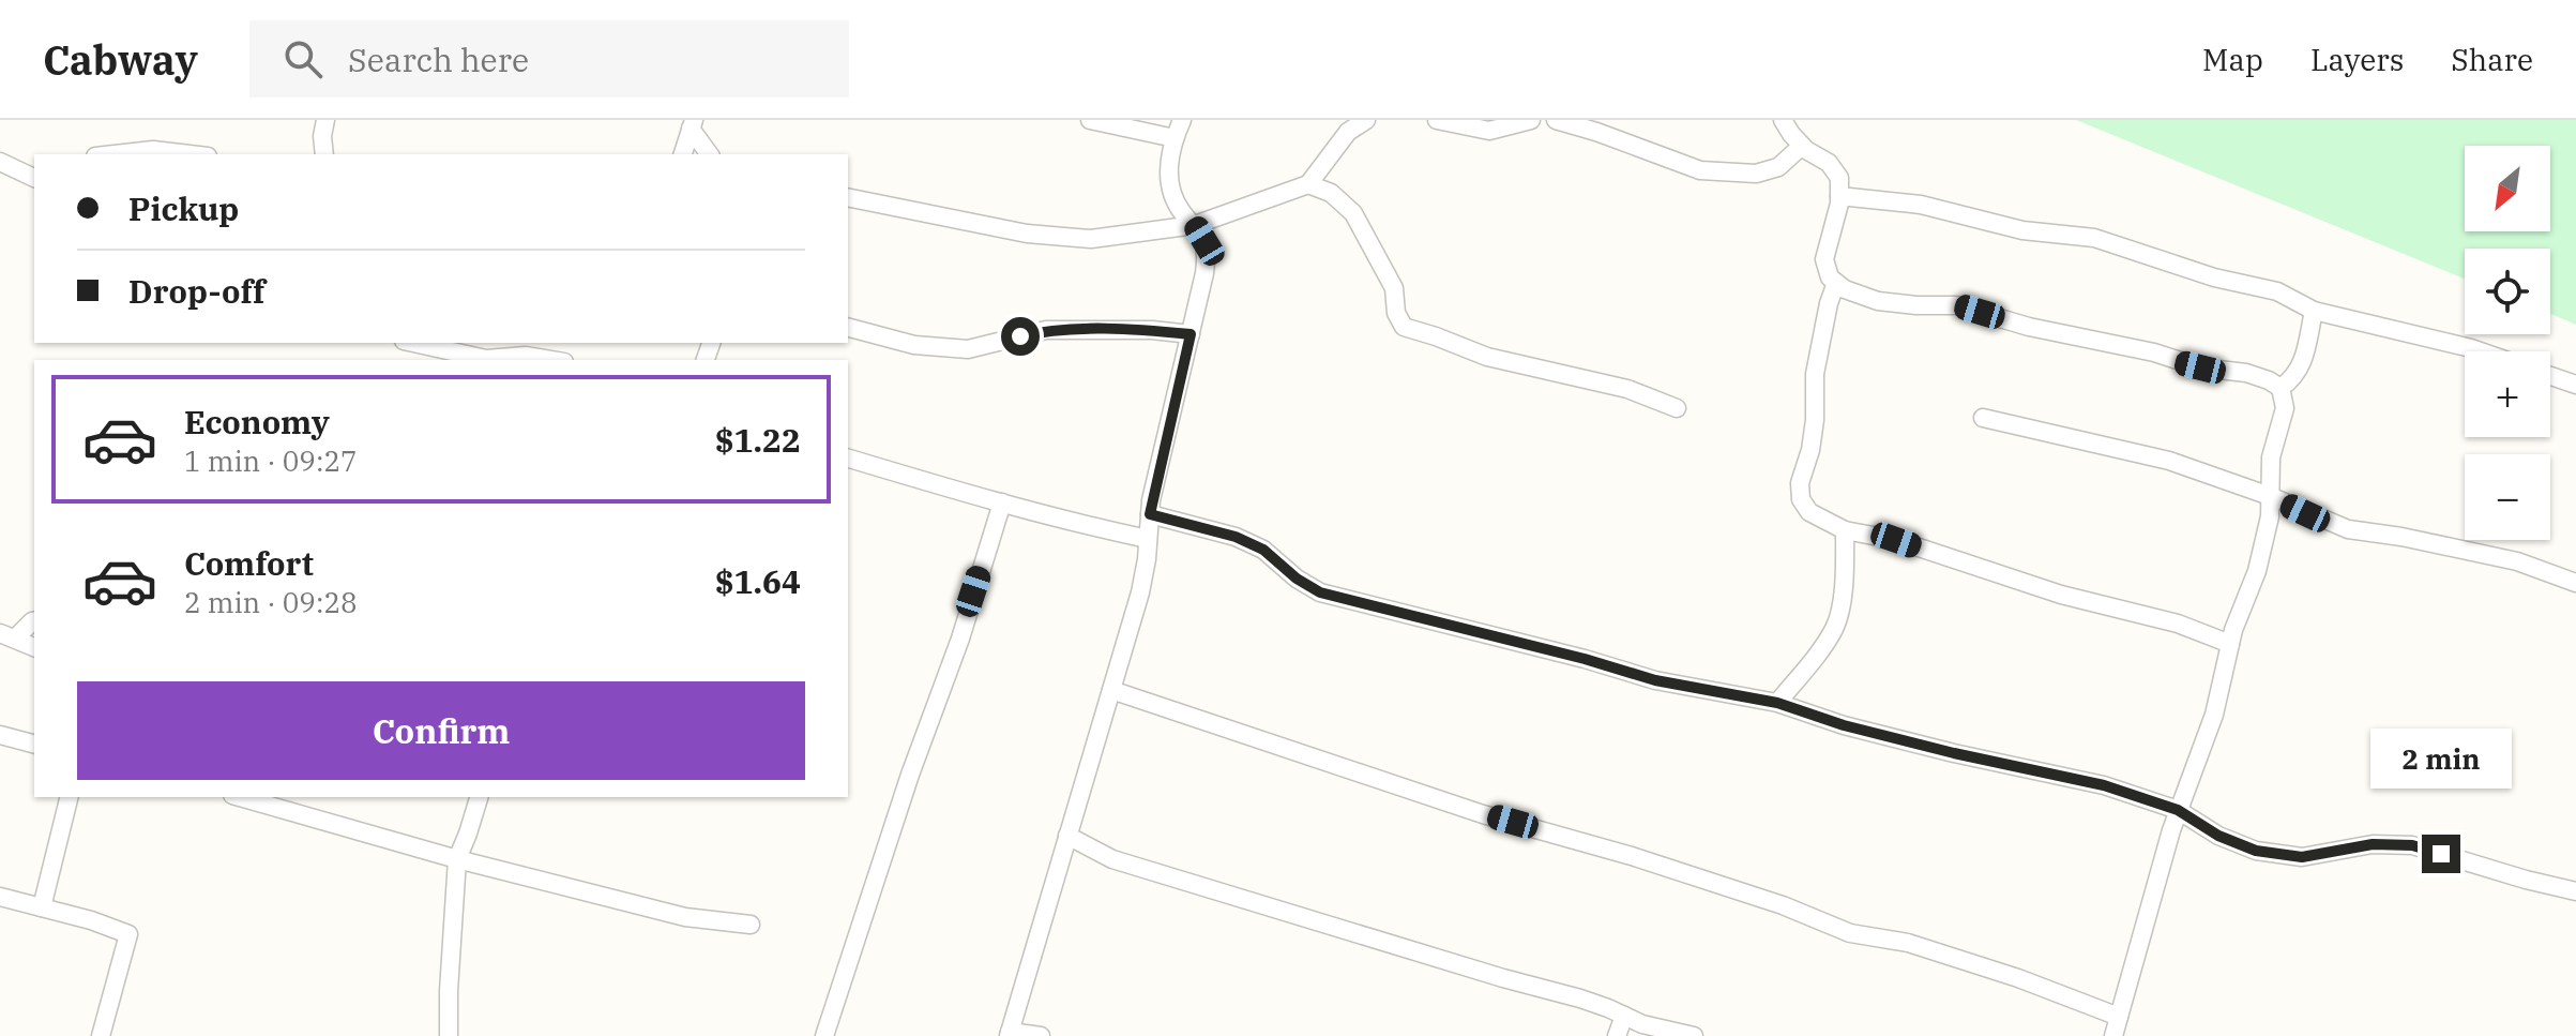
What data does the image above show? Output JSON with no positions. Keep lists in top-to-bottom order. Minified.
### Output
{"north":"bottom left","page":{"header":"Cabway","search":"Search here","nav":["Map","Layers","Share"],"map_buttons":["+","−"],"banner":["Pickup","Drop-off"],"list":[{"name":"Economy","note":"1 min · 09:27","value":"$1.22"},{"name":"Comfort","note":"2 min · 09:28","value":"$1.64"}],"buttons":"Confirm","bubble":"2 min"}}
